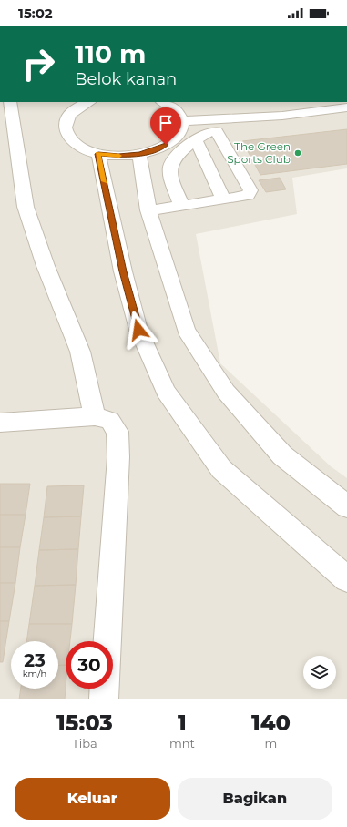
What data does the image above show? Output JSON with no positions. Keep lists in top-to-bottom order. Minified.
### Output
{"places":["The Green Sports Club"],"page":{"status":"15:02","turn":["110 m","Belok kanan"],"speed":"23 km/h","limit":"30","eta":["15:03","Tiba","1","mnt","140","m"],"buttons":["Keluar","Bagikan"]}}
